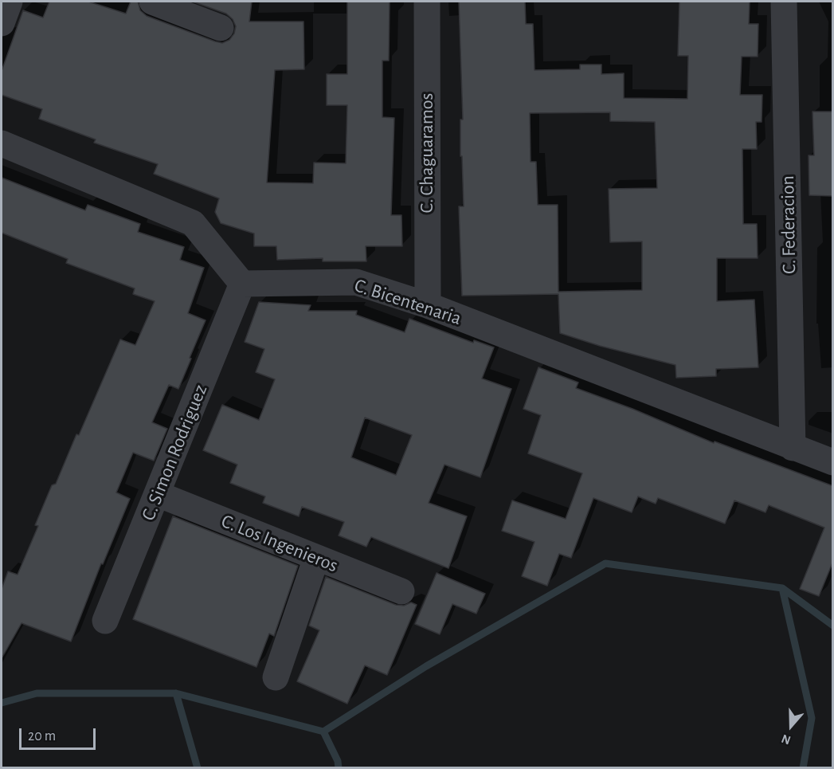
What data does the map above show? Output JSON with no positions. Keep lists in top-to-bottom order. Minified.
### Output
{"streets":{"street":["C. Chaguaramos","C. Federacion","C. Bicentenaria","C. Simon Rodriguez","C. Los Ingenieros"]},"crossings":[["C. Chaguaramos","C. Bicentenaria"],["C. Federacion","C. Bicentenaria"],["C. Bicentenaria","C. Simon Rodriguez"],["C. Simon Rodriguez","C. Los Ingenieros"]],"scale_bar":"20 m","north":"bottom"}
